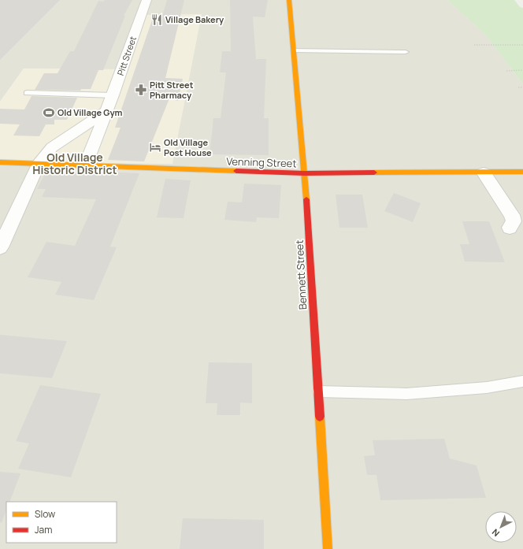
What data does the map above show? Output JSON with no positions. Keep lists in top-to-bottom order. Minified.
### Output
{"streets":{"street":["Pitt Street","Venning Street","Bennett Street"]},"crossings":[["Pitt Street","Venning Street"],["Venning Street","Bennett Street"]],"districts":["Old Village Historic District"],"places":{"restaurant":["Village Bakery"],"pharmacy":["Pitt Street Pharmacy"],"sports":["Old Village Gym"],"hotel":["Old Village Post House"]},"legend":["Slow","Jam"],"north":"bottom left"}
